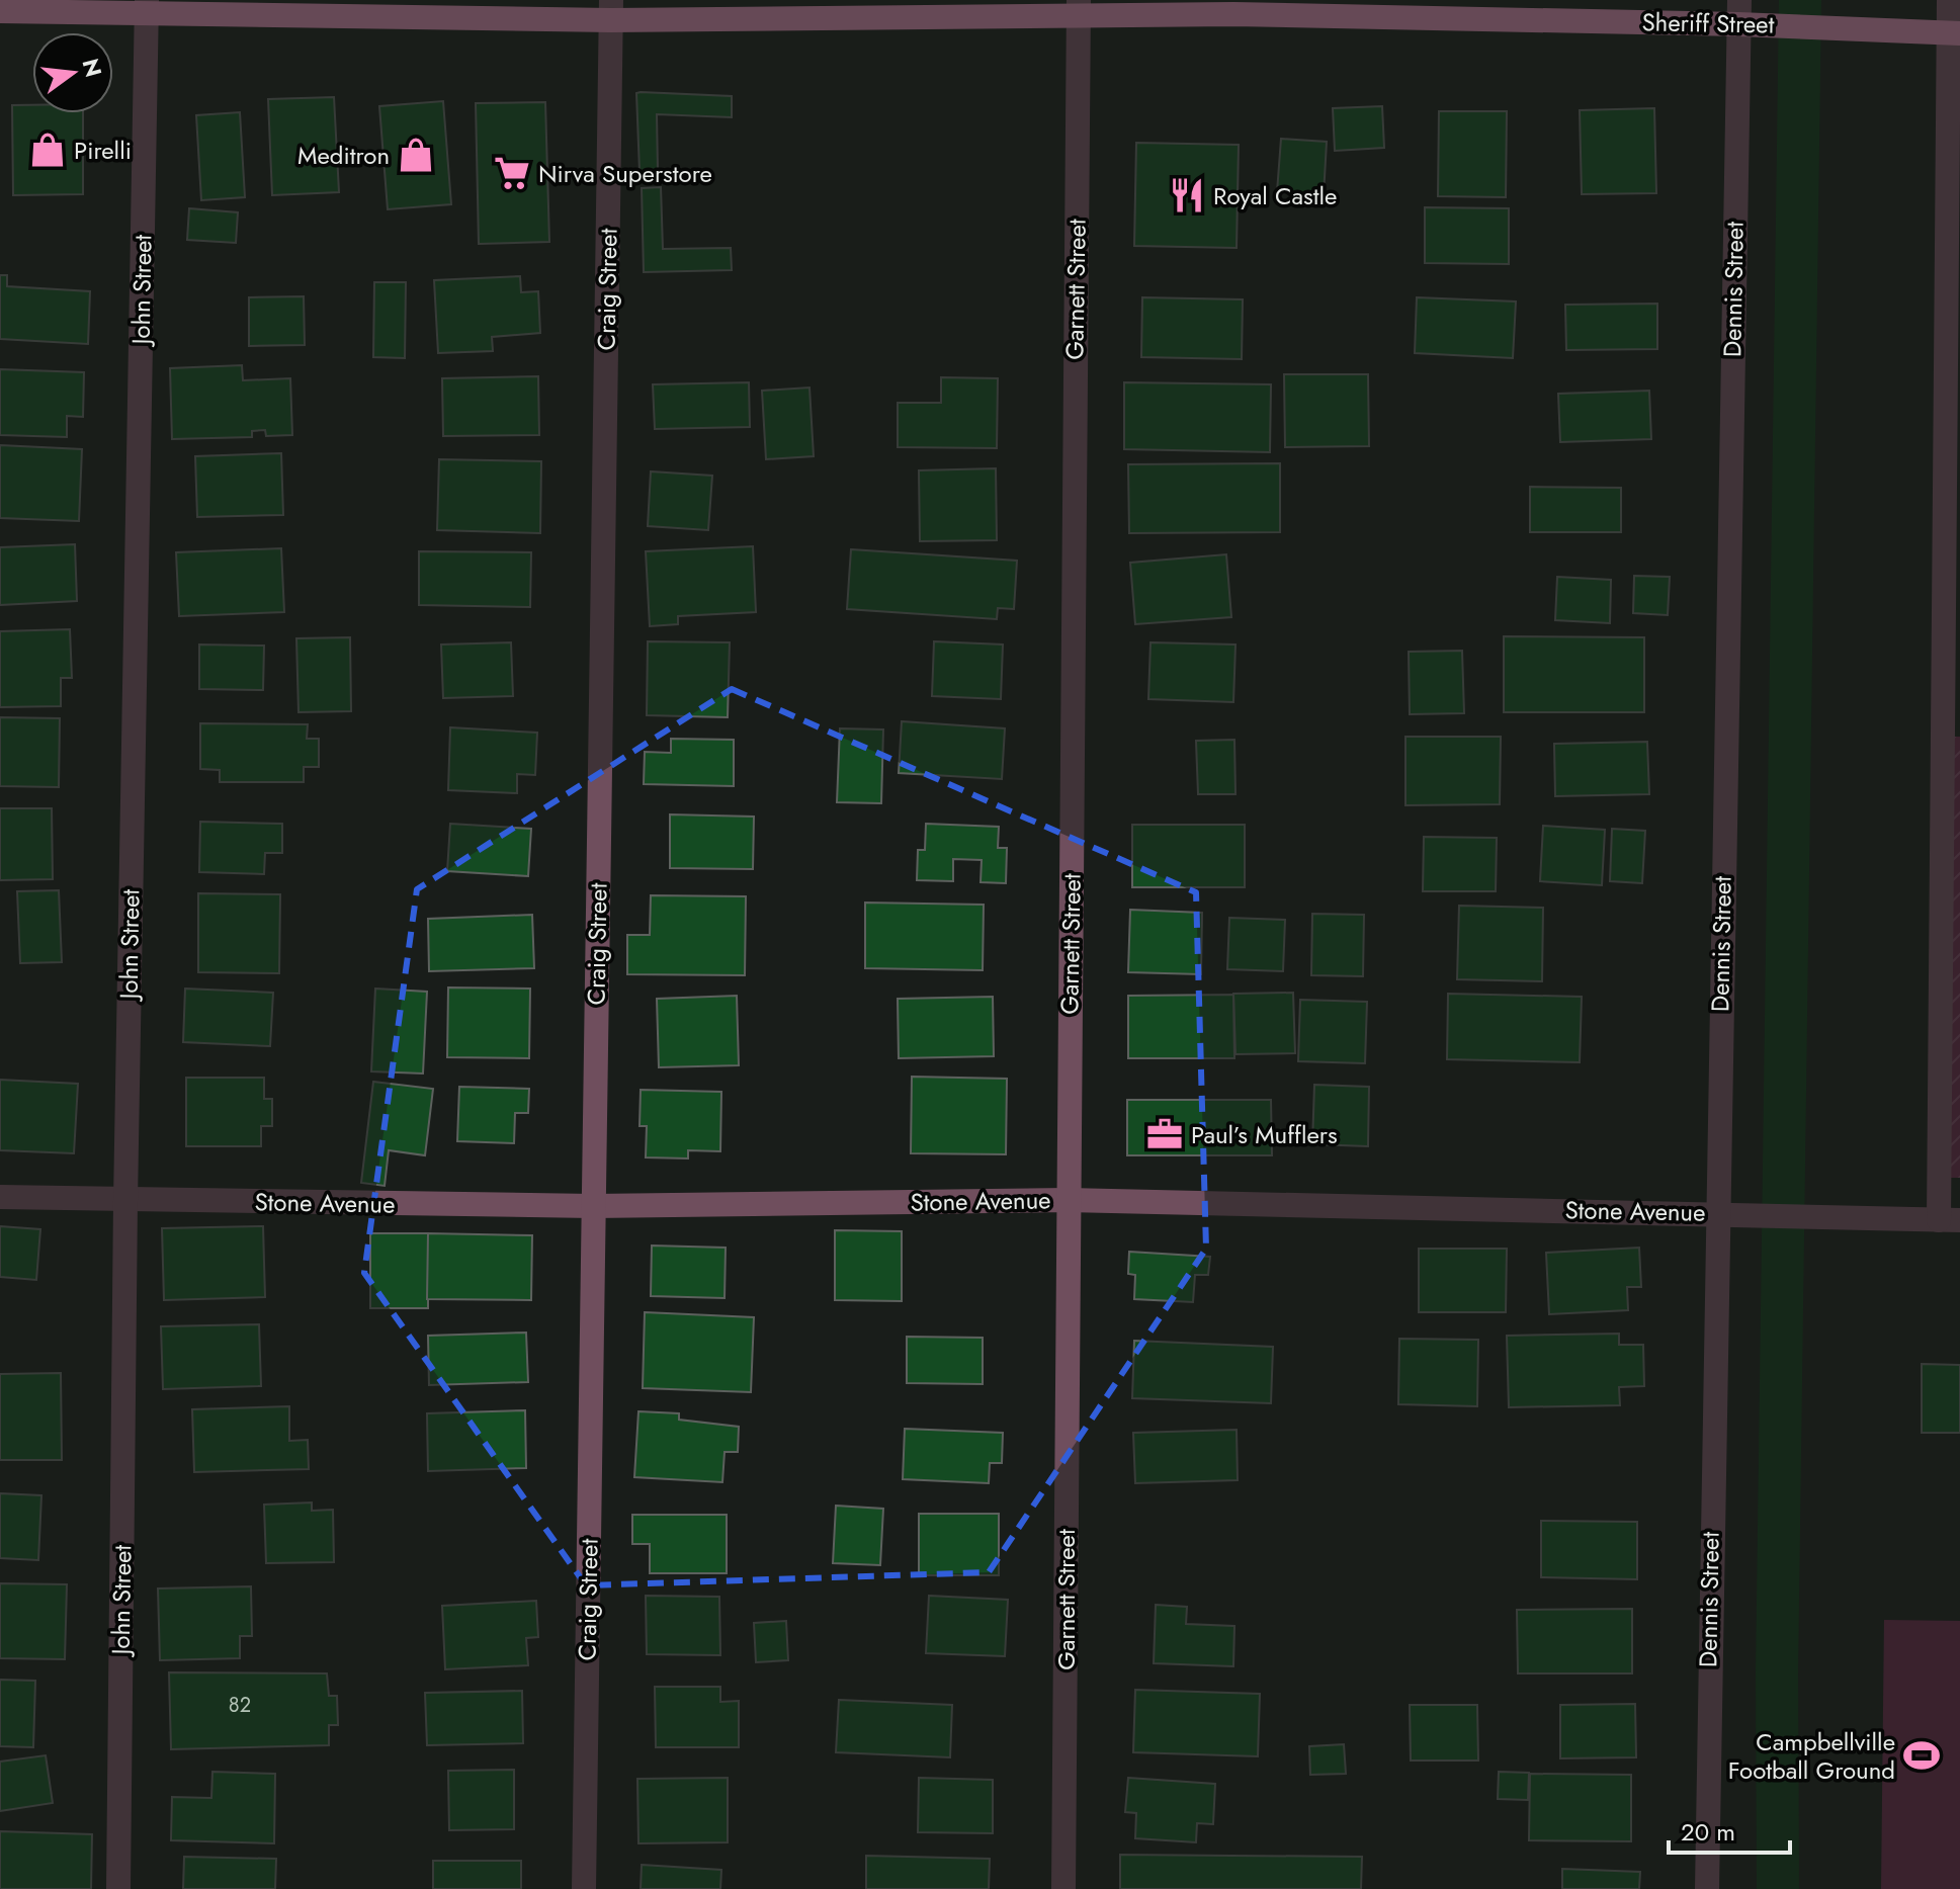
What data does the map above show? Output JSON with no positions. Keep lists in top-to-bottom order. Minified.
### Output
{"streets":{"main road":["Sheriff Street"],"street":["John Street","Craig Street","Garnett Street","Dennis Street","Stone Avenue"]},"crossings":[["Sheriff Street","John Street"],["Sheriff Street","Craig Street"],["Sheriff Street","Garnett Street"],["Sheriff Street","Dennis Street"],["John Street","Stone Avenue"],["Craig Street","Stone Avenue"],["Garnett Street","Stone Avenue"],["Dennis Street","Stone Avenue"]],"places":{"shop":["Pirelli","Meditron"],"supermarket":["Nirva Superstore"],"restaurant":["Royal Castle"],"office":["Paul’s Mufflers"],"sports":["Campbellville Football Ground"]},"house_numbers":["82"],"scale_bar":"20 m","north":"right"}
